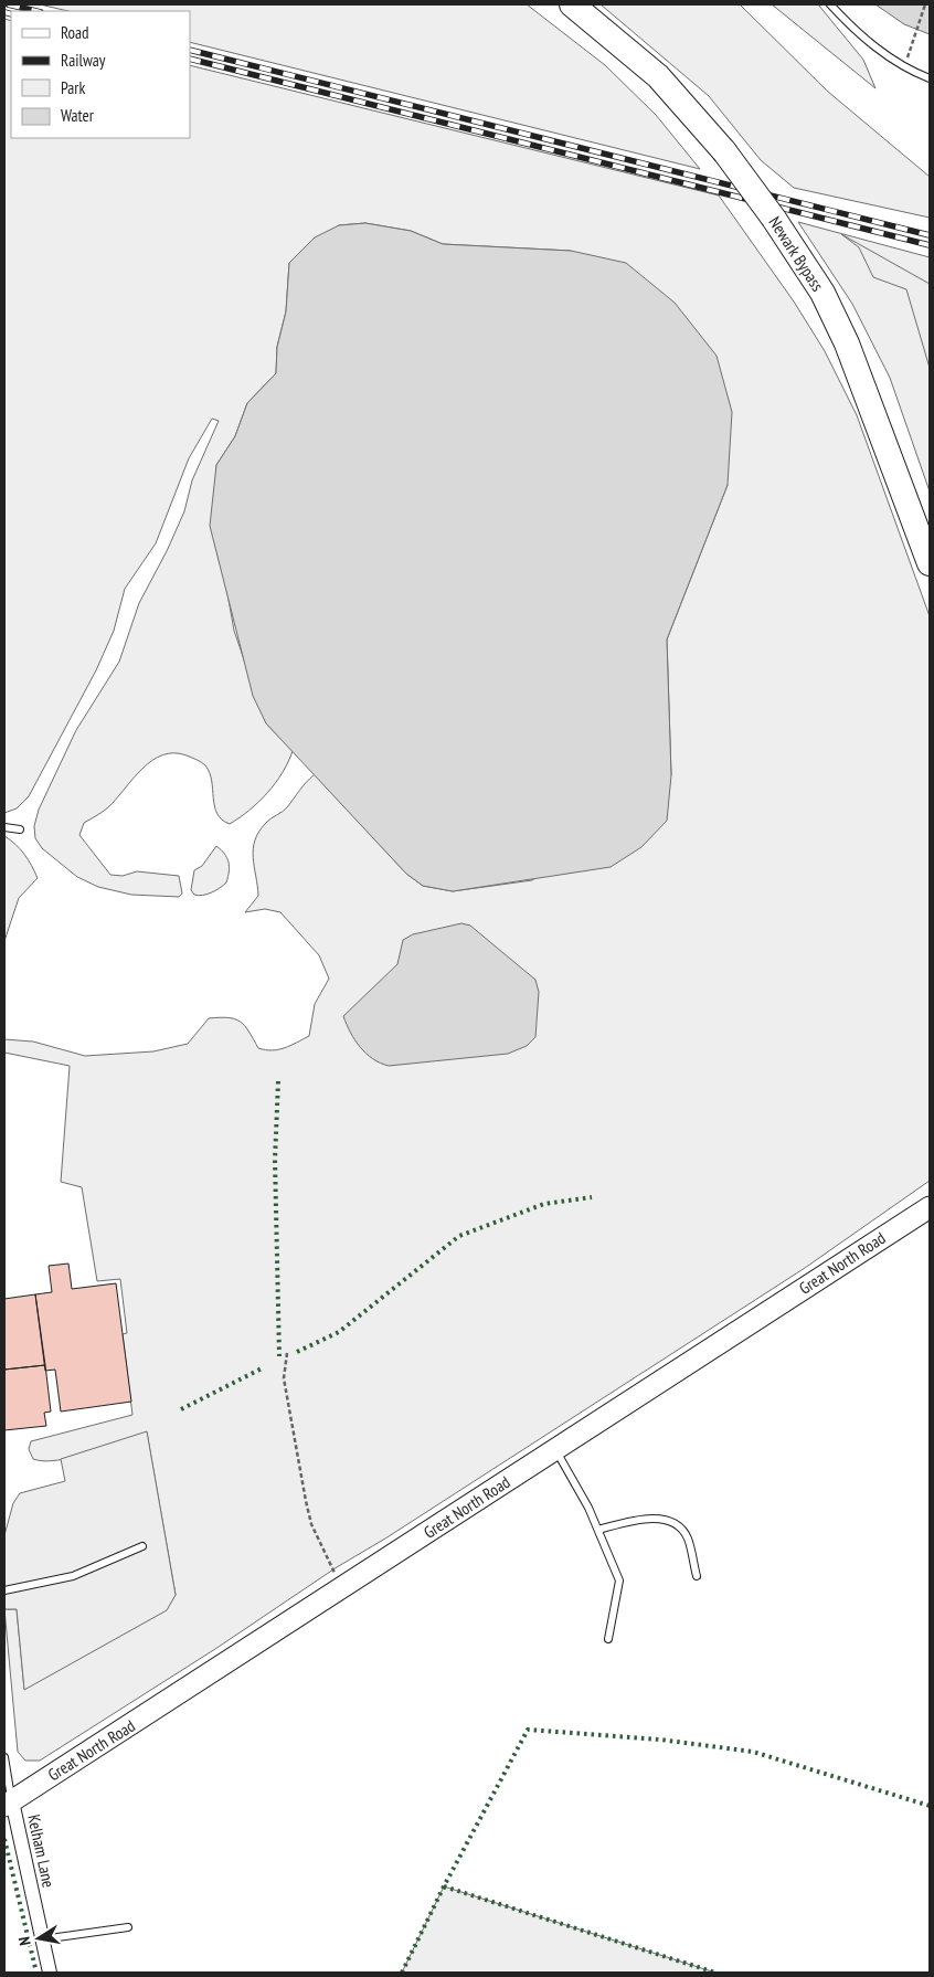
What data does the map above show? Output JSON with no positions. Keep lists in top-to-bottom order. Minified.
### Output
{"streets":{"highway":["Newark Bypass"],"main road":["Great North Road"],"street":["Kelham Lane"]},"crossings":[["Great North Road","Kelham Lane"]],"legend":["Road","Railway","Park","Water"],"north":"left"}
